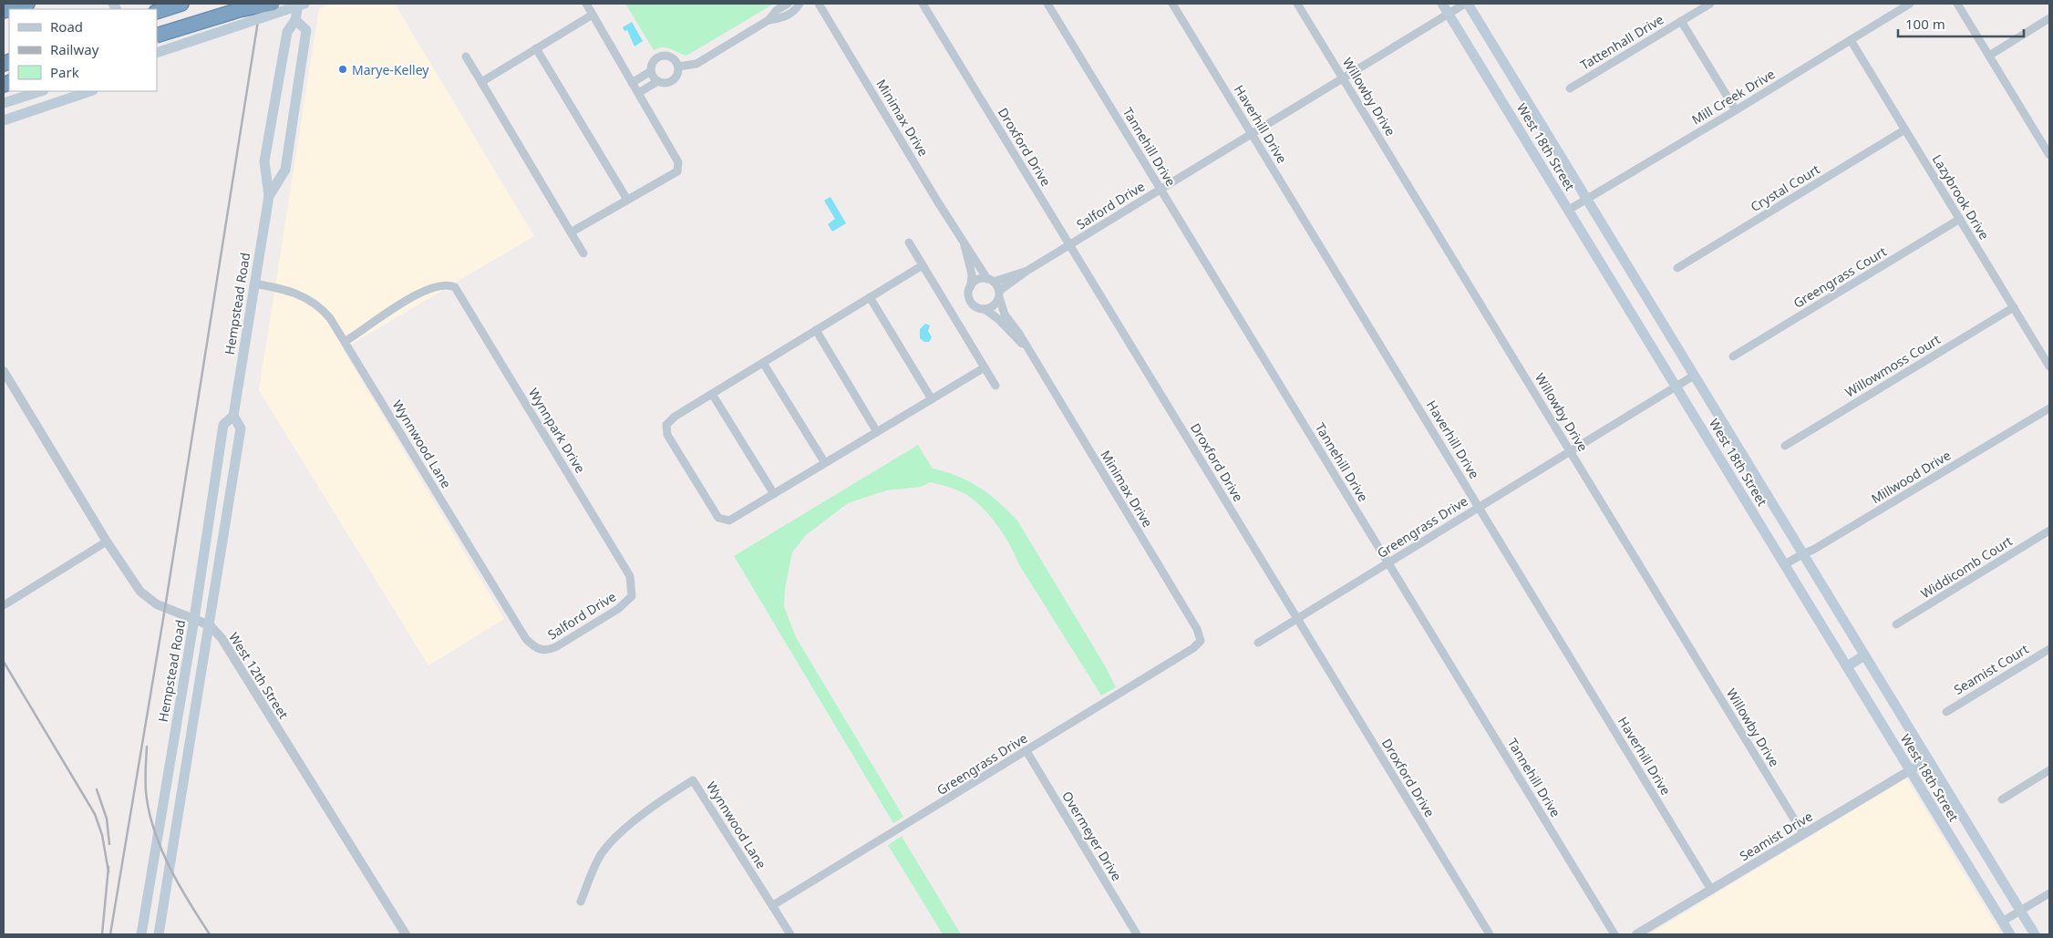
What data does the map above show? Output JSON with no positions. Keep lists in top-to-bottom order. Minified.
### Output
{"streets":{"main road":["West 18th Street","Hempstead Road"],"street":["Tattenhall Drive","Willowby Drive","Mill Creek Drive","Minimax Drive","Haverhill Drive","Droxford Drive","Tannehill Drive","Crystal Court","Lazybrook Drive","Salford Drive","Greengrass Court","Willowmoss Court","Wynnpark Drive","Wynnwood Lane","Millwood Drive","Greengrass Drive","Widdicomb Court","Seamist Court","West 12th Street","Overmeyer Drive","Seamist Drive"]},"crossings":[["Willowby Drive","Salford Drive"],["Willowby Drive","Greengrass Drive"],["Willowby Drive","Seamist Drive"],["Mill Creek Drive","West 18th Street"],["Mill Creek Drive","Lazybrook Drive"],["Minimax Drive","Salford Drive"],["Minimax Drive","Greengrass Drive"],["Haverhill Drive","Salford Drive"],["Haverhill Drive","Greengrass Drive"],["Haverhill Drive","Seamist Drive"],["Droxford Drive","Salford Drive"],["Droxford Drive","Greengrass Drive"],["Tannehill Drive","Salford Drive"],["Tannehill Drive","Greengrass Drive"],["West 18th Street","Salford Drive"],["West 18th Street","Millwood Drive"],["West 18th Street","Greengrass Drive"],["West 18th Street","Seamist Drive"],["Crystal Court","Lazybrook Drive"],["Lazybrook Drive","Greengrass Court"],["Lazybrook Drive","Willowmoss Court"],["Salford Drive","Wynnpark Drive"],["Salford Drive","Wynnwood Lane"],["Hempstead Road","Wynnwood Lane"],["Hempstead Road","West 12th Street"],["Wynnpark Drive","Wynnwood Lane"],["Wynnwood Lane","Greengrass Drive"],["Greengrass Drive","Overmeyer Drive"]],"places":["Marye-Kelley"],"legend":["Road","Railway","Park"],"scale_bar":"100 m"}
